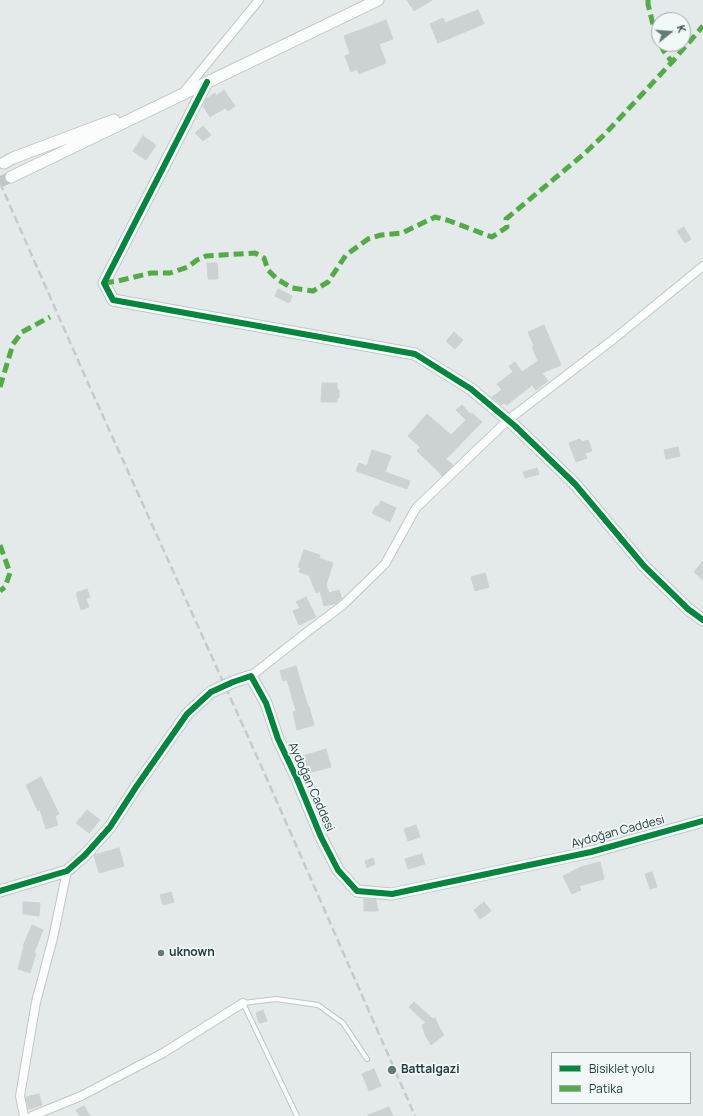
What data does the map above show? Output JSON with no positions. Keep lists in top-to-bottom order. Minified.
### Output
{"streets":{"street":["Aydoğan Caddesi"]},"places":["uknown","Battalgazi"],"legend":["Bisiklet yolu","Patika"],"north":"right"}
